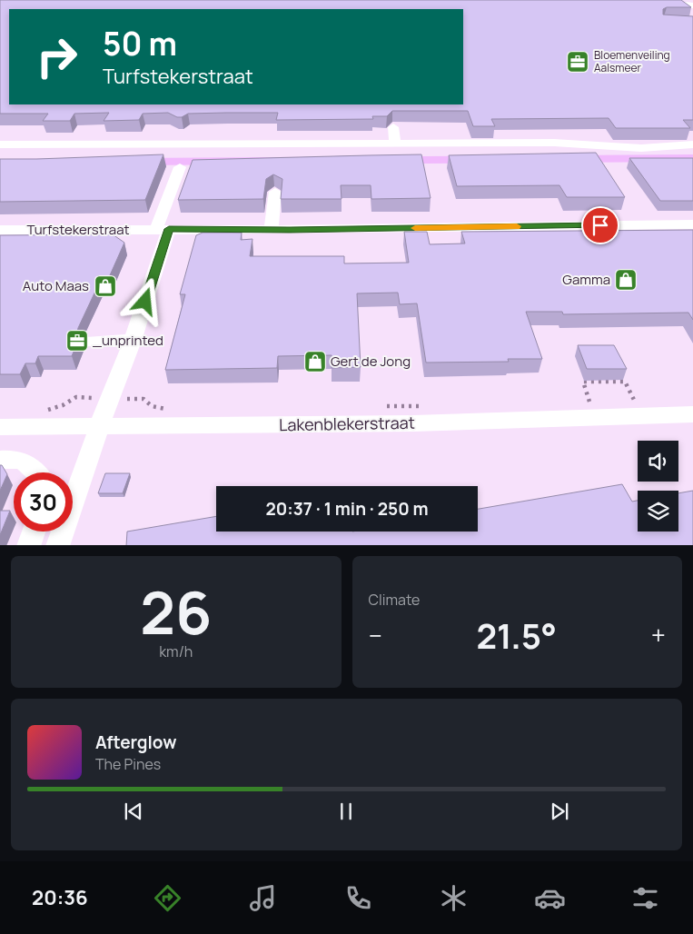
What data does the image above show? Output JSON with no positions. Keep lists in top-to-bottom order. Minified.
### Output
{"streets":{"street":["Turfstekerstraat","Lakenblekerstraat"]},"places":{"office":["Bloemenveiling Aalsmeer","_unprinted"],"shop":["Gamma","Auto Maas","Gert de Jong"]},"page":{"turn":["50 m","Turfstekerstraat"],"limit":"30","trip":"20:37 · 1 min · 250 m","tile":[["26","km/h"],"Climate"],"heat":["−","21.5°","+"],"song":["Afterglow","The Pines"],"tabs":"20:36"}}
